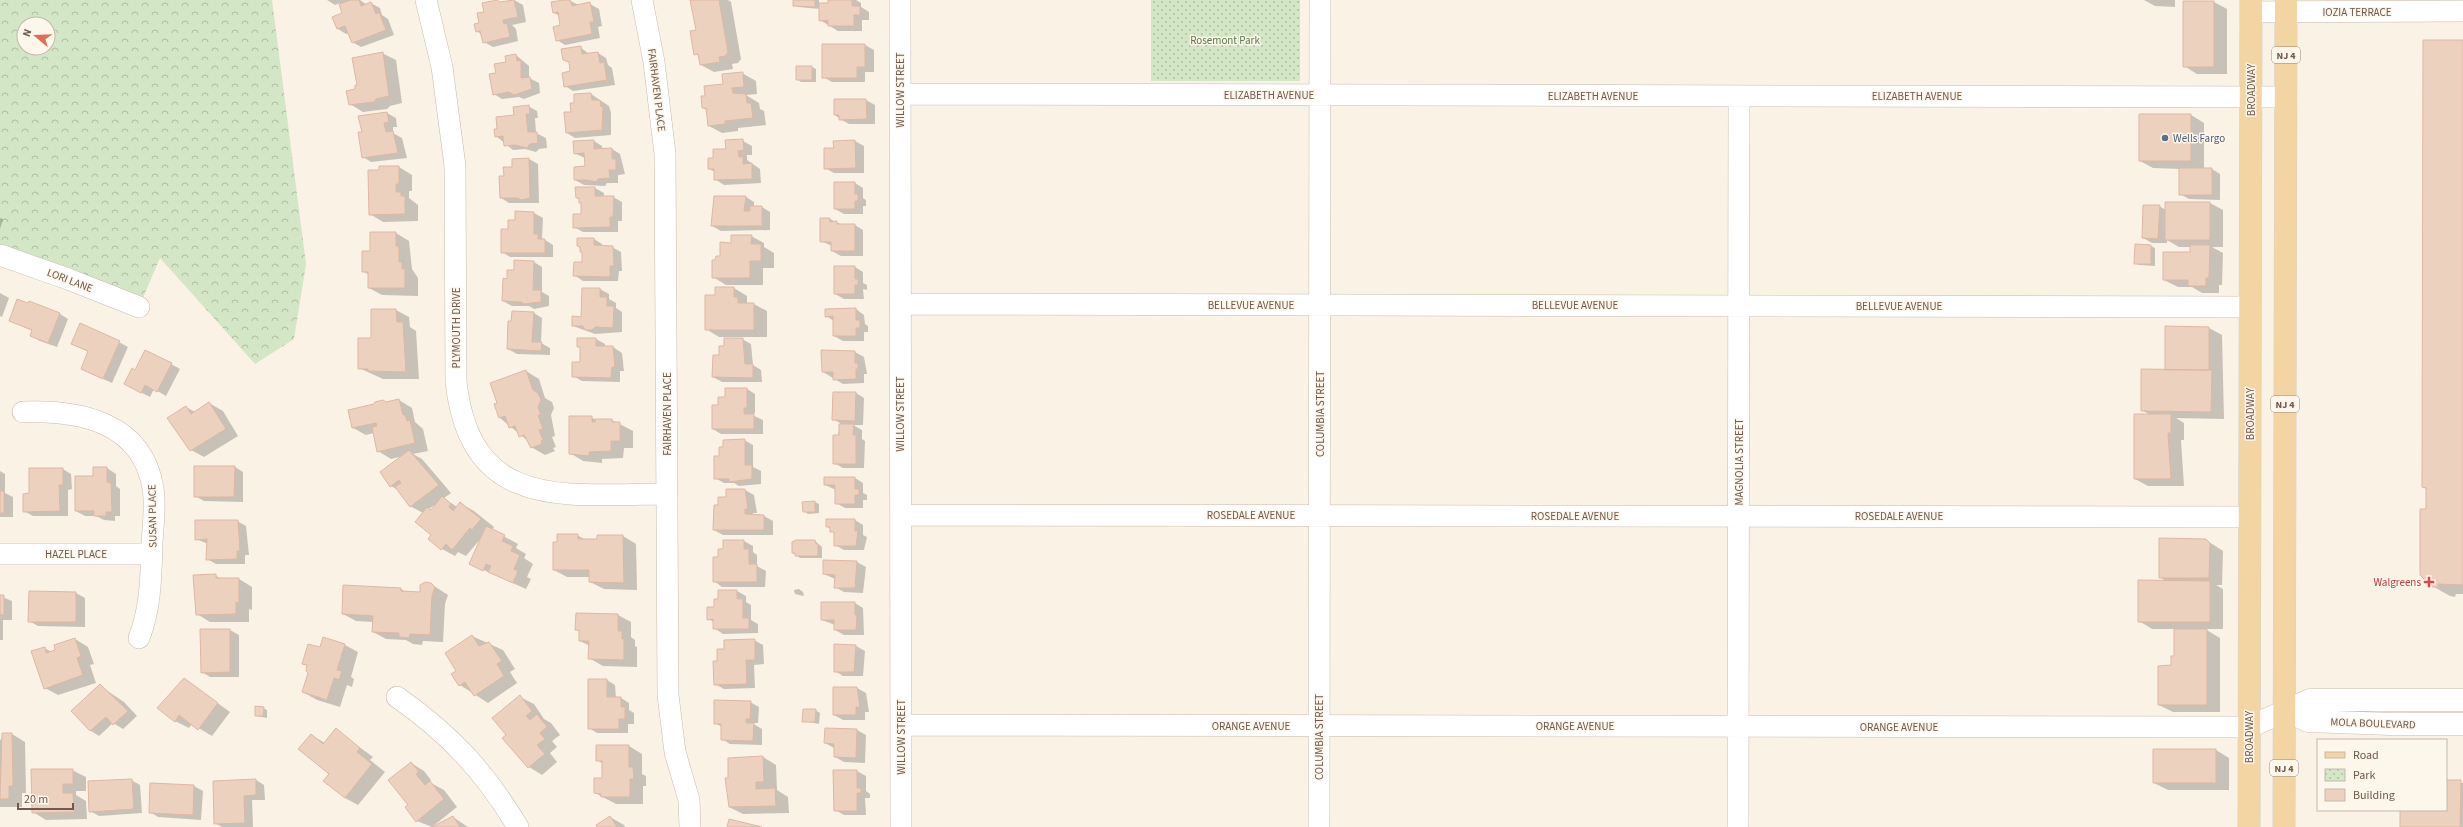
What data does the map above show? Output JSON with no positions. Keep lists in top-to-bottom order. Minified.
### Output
{"streets":{"main road":["NJ 4","BROADWAY"],"street":["IOZIA TERRACE","FAIRHAVEN PLACE","WILLOW STREET","ELIZABETH AVENUE","LORI LANE","BELLEVUE AVENUE","PLYMOUTH DRIVE","COLUMBIA STREET","MAGNOLIA STREET","ROSEDALE AVENUE","SUSAN PLACE","HAZEL PLACE","MOLA BOULEVARD","ORANGE AVENUE"]},"crossings":[["IOZIA TERRACE","NJ 4"],["IOZIA TERRACE","BROADWAY"],["NJ 4","ELIZABETH AVENUE"],["NJ 4","MOLA BOULEVARD"],["FAIRHAVEN PLACE","PLYMOUTH DRIVE"],["WILLOW STREET","ELIZABETH AVENUE"],["WILLOW STREET","BELLEVUE AVENUE"],["WILLOW STREET","ROSEDALE AVENUE"],["WILLOW STREET","ORANGE AVENUE"],["BROADWAY","ELIZABETH AVENUE"],["BROADWAY","BELLEVUE AVENUE"],["BROADWAY","ROSEDALE AVENUE"],["BROADWAY","MOLA BOULEVARD"],["BROADWAY","ORANGE AVENUE"],["ELIZABETH AVENUE","COLUMBIA STREET"],["ELIZABETH AVENUE","MAGNOLIA STREET"],["BELLEVUE AVENUE","COLUMBIA STREET"],["BELLEVUE AVENUE","MAGNOLIA STREET"],["COLUMBIA STREET","ROSEDALE AVENUE"],["COLUMBIA STREET","ORANGE AVENUE"],["MAGNOLIA STREET","ROSEDALE AVENUE"],["MAGNOLIA STREET","ORANGE AVENUE"],["SUSAN PLACE","HAZEL PLACE"],["MOLA BOULEVARD","ORANGE AVENUE"]],"parks":["Rosemont Park"],"places":{"other":["Wells Fargo"],"health":["Walgreens"]},"legend":["Road","Park","Building"],"scale_bar":"20 m","north":"left"}
